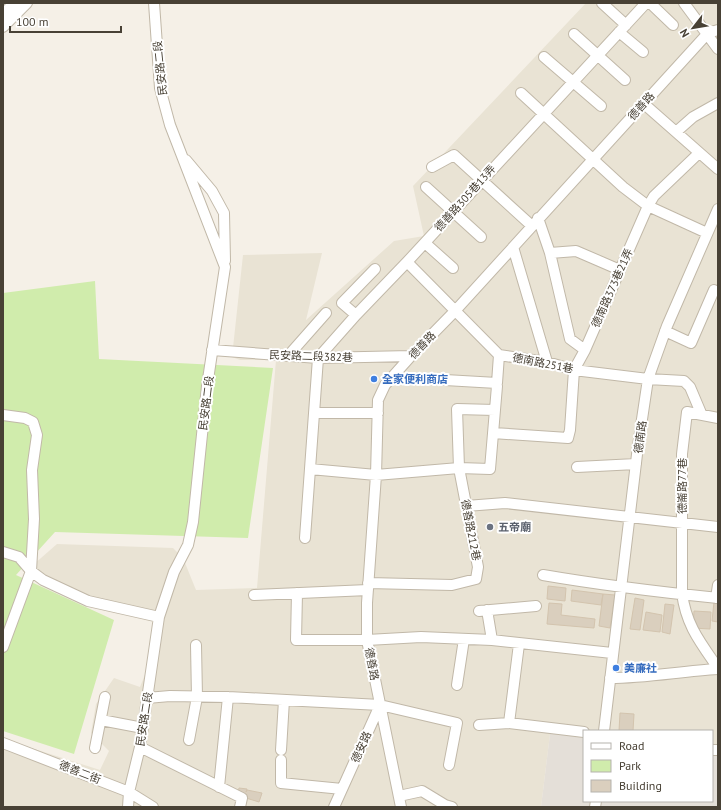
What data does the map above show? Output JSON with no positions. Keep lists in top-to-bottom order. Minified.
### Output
{"streets":{"street":["民安路二段","德善路","德善路305巷13弄","德南路373巷21弄","民安路二段382巷","德南路251巷","德南路","德崙路77巷","德善路212巷","德安路","德善二街"]},"crossings":[["民安路二段","民安路二段382巷"],["民安路二段","德善二街"],["德善路","民安路二段382巷"],["德善路","德南路251巷"],["德善路","德善路212巷"],["德善路","德安路"],["德善路305巷13弄","民安路二段382巷"],["德善路305巷13弄","德南路251巷"],["德南路373巷21弄","德南路251巷"],["德南路251巷","德南路"],["德南路251巷","德崙路77巷"]],"places":["全家便利商店","五帝廟","美廉社"],"legend":["Road","Park","Building"],"scale_bar":"100 m","north":"bottom left"}
